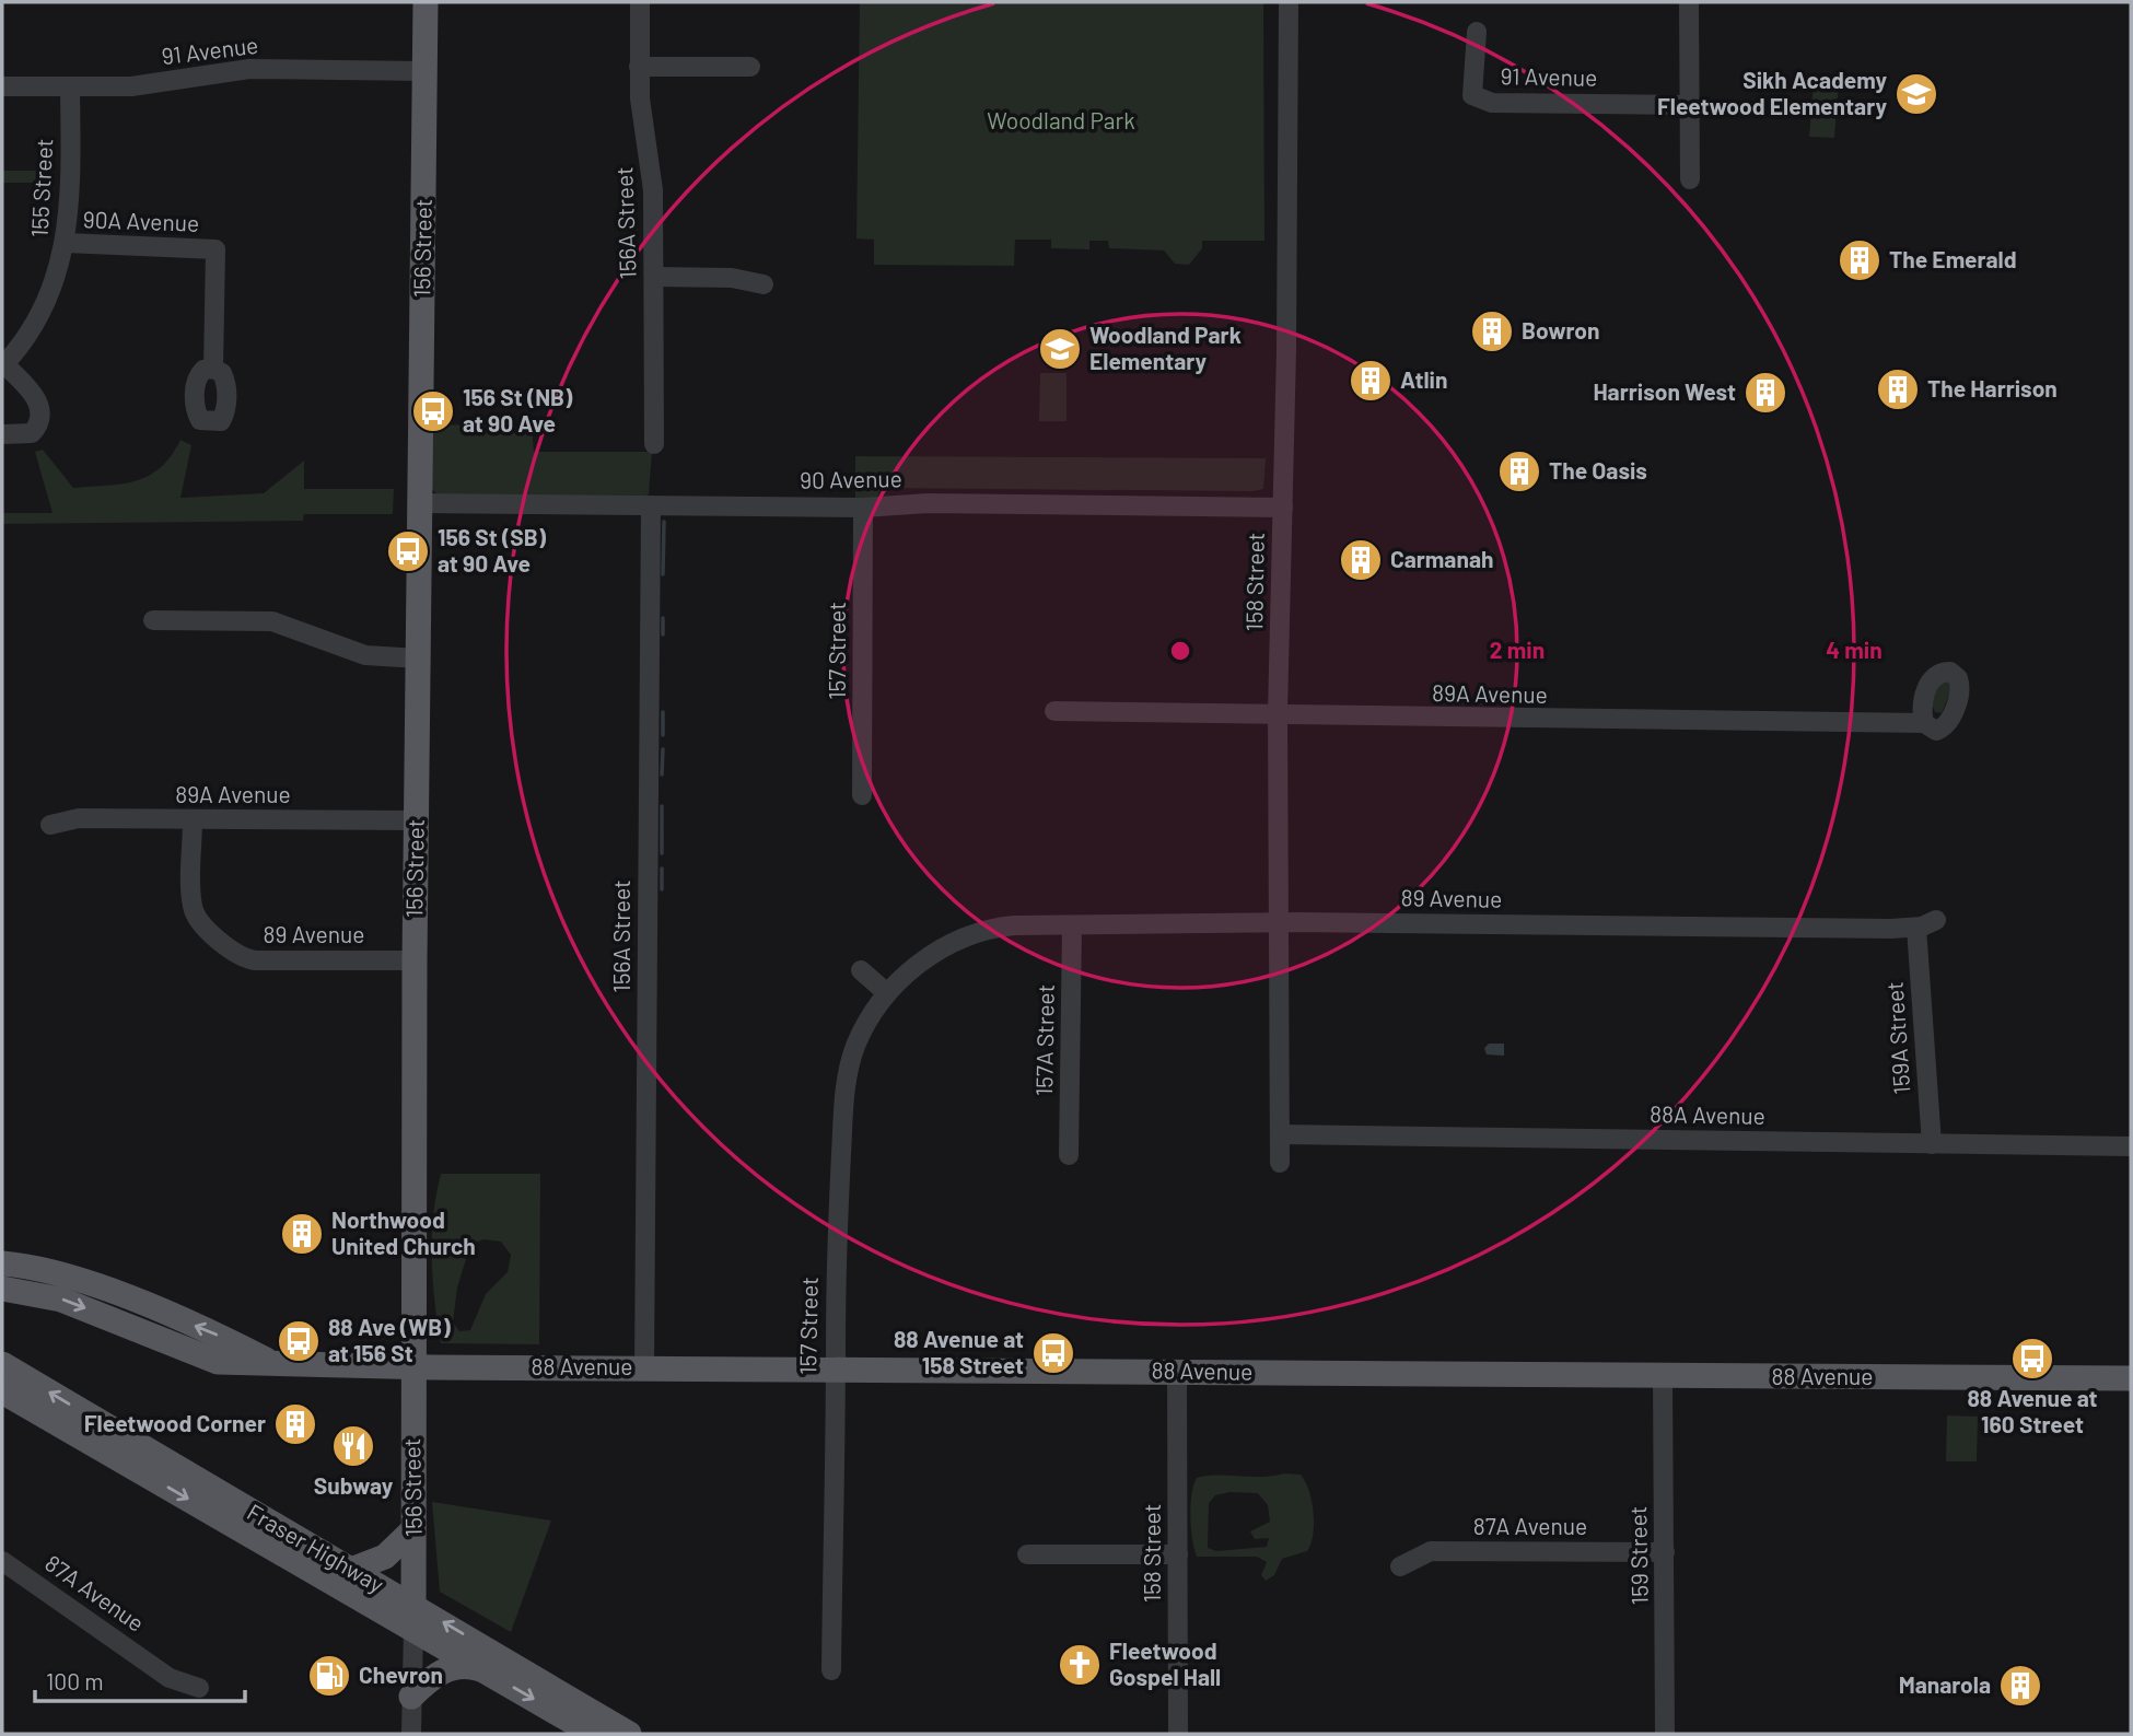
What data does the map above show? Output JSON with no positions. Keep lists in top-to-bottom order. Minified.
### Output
{"streets":{"main road":["156 Street","88 Avenue","Fraser Highway"],"street":["91 Avenue","155 Street","90A Avenue","156A Street","90 Avenue","158 Street","157 Street","89A Avenue","89 Avenue","159A Street","157A Street","88A Avenue","87A Avenue","159 Street"]},"crossings":[["91 Avenue","155 Street"],["91 Avenue","156 Street"],["155 Street","90A Avenue"],["156A Street","90 Avenue"],["156A Street","88 Avenue"],["156 Street","90 Avenue"],["156 Street","89A Avenue"],["156 Street","89 Avenue"],["156 Street","88 Avenue"],["156 Street","Fraser Highway"],["90 Avenue","158 Street"],["90 Avenue","157 Street"],["158 Street","89A Avenue"],["158 Street","89 Avenue"],["158 Street","88A Avenue"],["158 Street","88 Avenue"],["157 Street","89 Avenue"],["157 Street","88 Avenue"],["89A Avenue","89 Avenue"],["89 Avenue","159A Street"],["89 Avenue","157A Street"],["159A Street","88A Avenue"],["88 Avenue","159 Street"],["87A Avenue","159 Street"]],"parks":["Woodland Park"],"places":{"school or university":["Sikh Academy Fleetwood Elementary","Woodland Park Elementary"],"building":["The Emerald","Bowron","Atlin","The Harrison","Harrison West","The Oasis","Carmanah","Northwood United Church","Fleetwood Corner","Manarola"],"bus stop":["156 St (NB) at 90 Ave","156 St (SB) at 90 Ave","88 Ave (WB) at 156 St","88 Avenue at 158 Street","88 Avenue at 160 Street"],"restaurant":["Subway"],"church":["Fleetwood Gospel Hall"],"fuel station":["Chevron"]},"scale_bar":"100 m","rings":["2 min","4 min"]}
